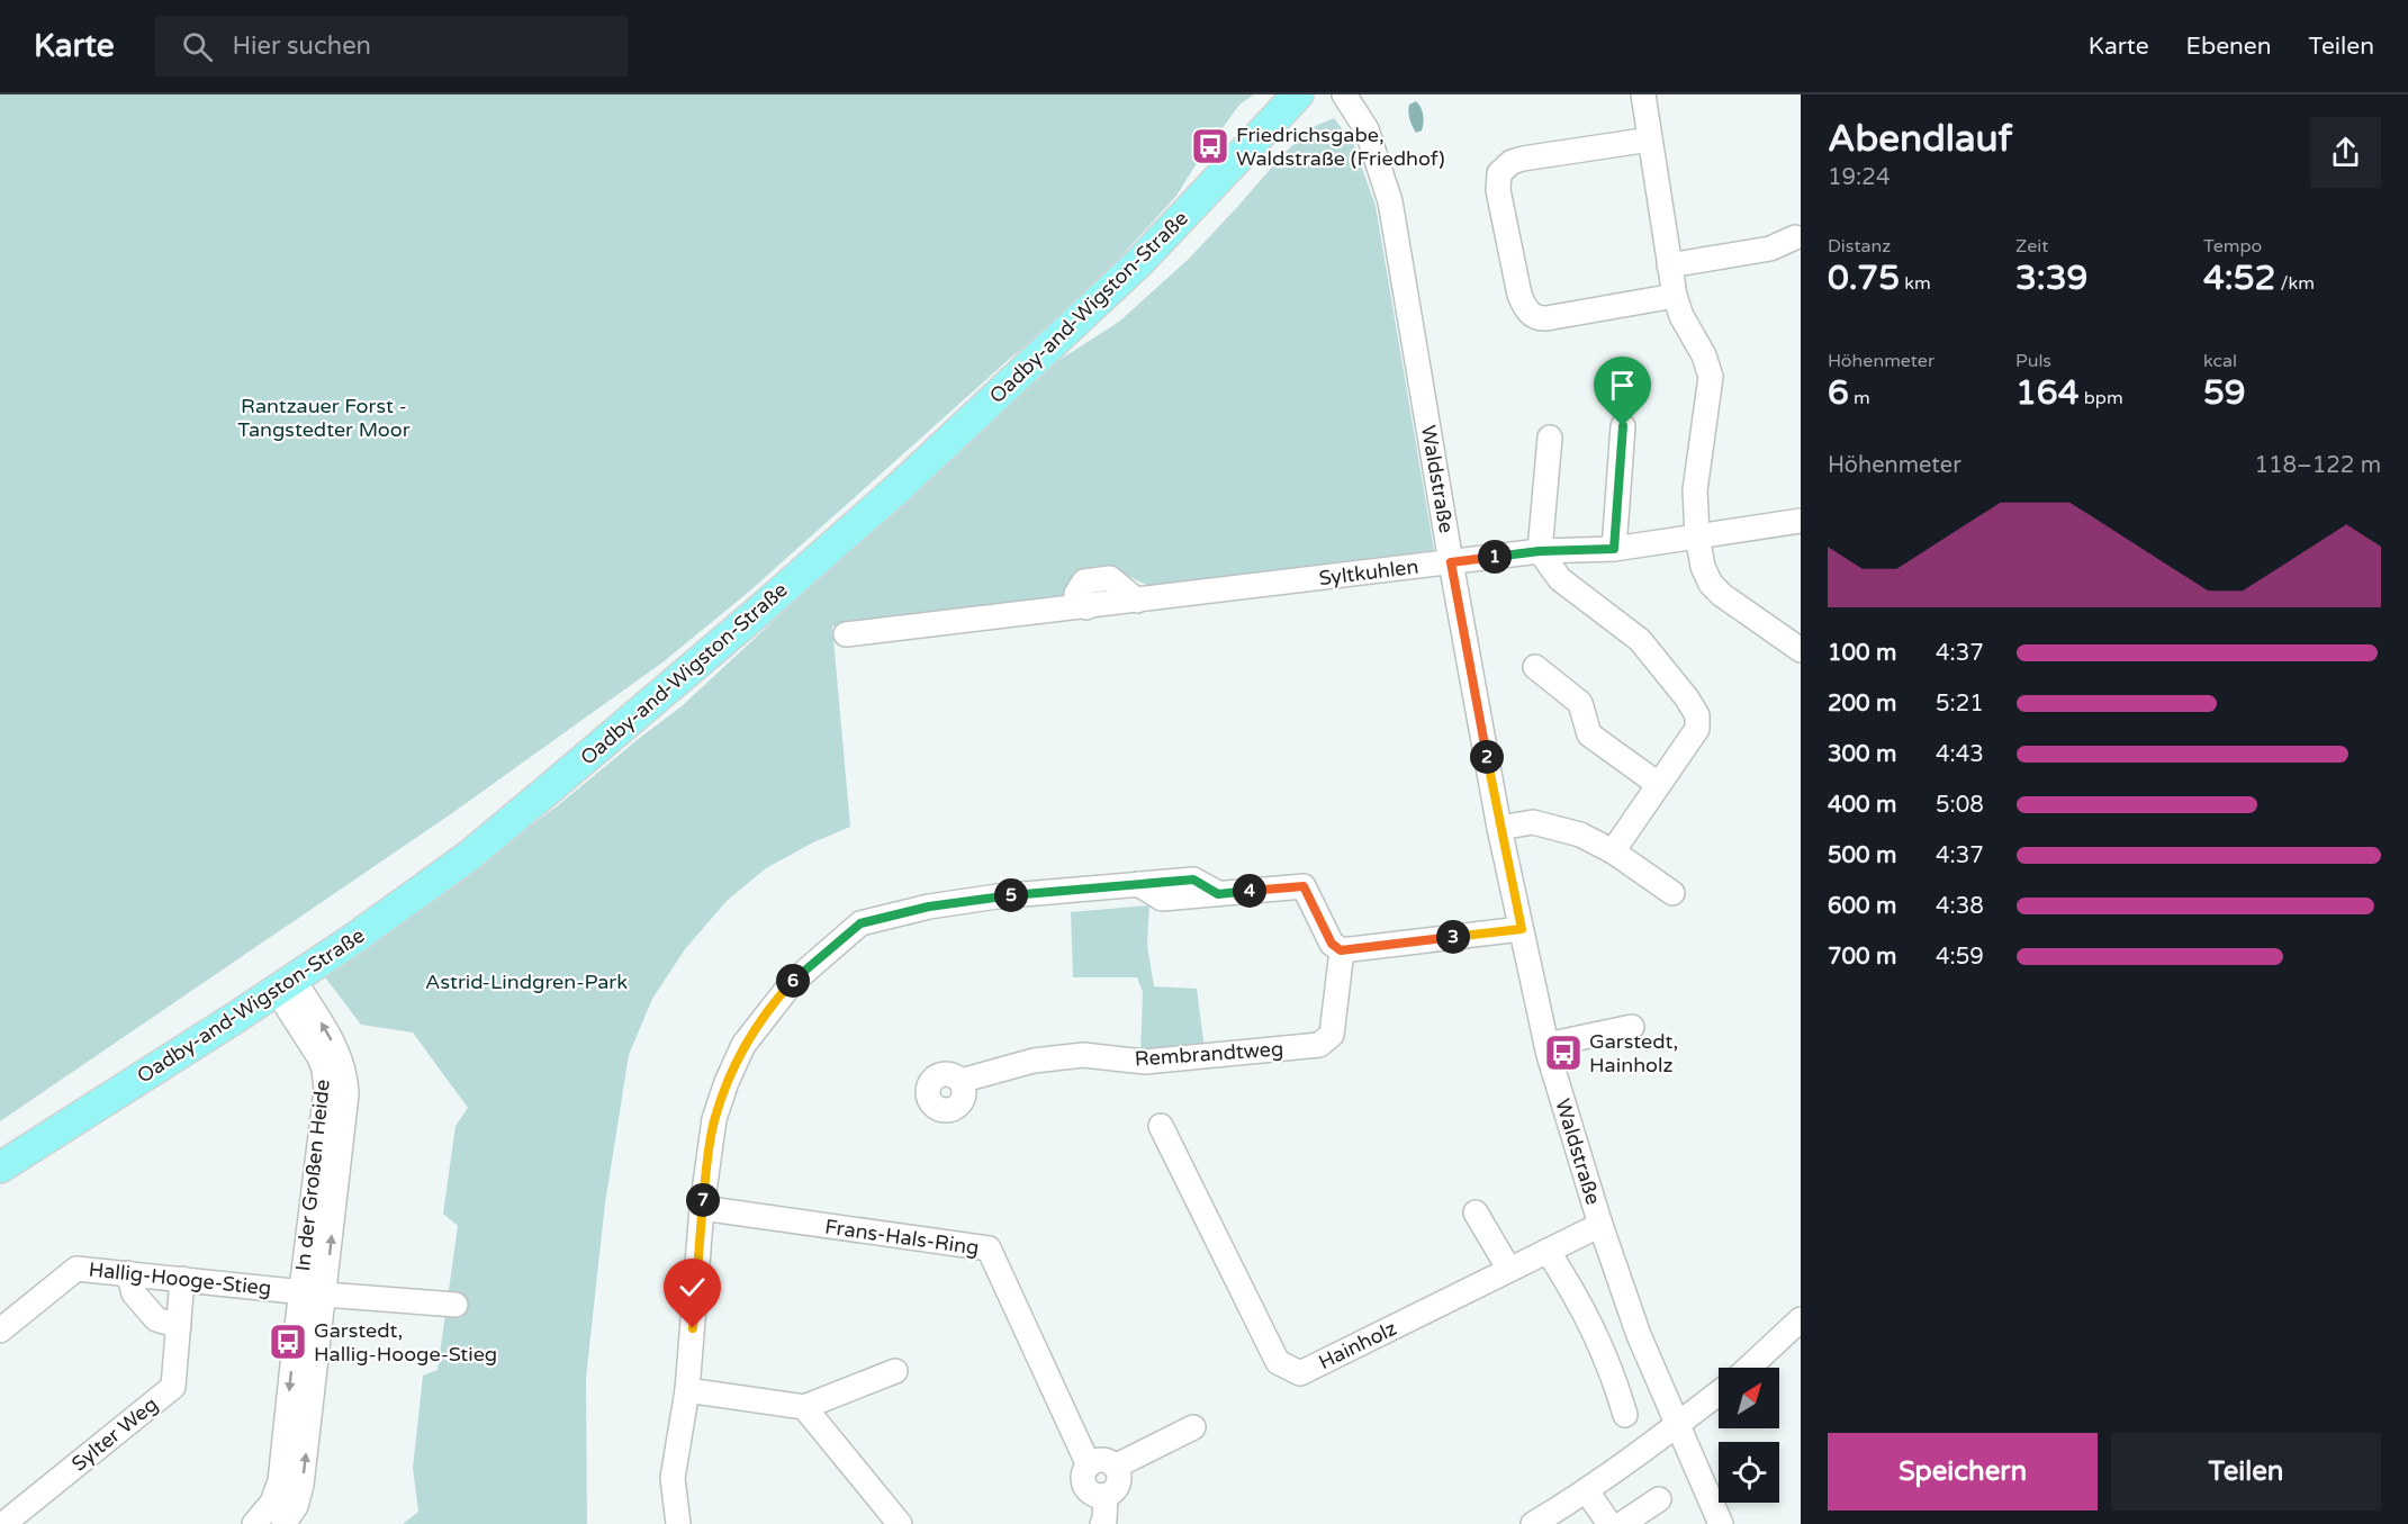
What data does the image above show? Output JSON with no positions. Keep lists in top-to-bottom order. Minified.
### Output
{"streets":{"main road":["Oadby-and-Wigston-Straße"],"street":["Waldstraße","Syltkuhlen","Rembrandtweg","In der Großen Heide","Frans-Hals-Ring","Hallig-Hooge-Stieg","Hainholz","Sylter Weg"]},"crossings":[["Oadby-and-Wigston-Straße","In der Großen Heide"],["Waldstraße","Syltkuhlen"],["Waldstraße","Hainholz"],["In der Großen Heide","Hallig-Hooge-Stieg"],["Hallig-Hooge-Stieg","Sylter Weg"]],"parks":["Rantzauer Forst - Tangstedter Moor","Astrid-Lindgren-Park"],"places":{"bus stop":["Friedrichsgabe, Waldstraße (Friedhof)","Garstedt, Hainholz","Garstedt, Hallig-Hooge-Stieg"]},"north":"top right","page":{"header":"Karte","search":"Hier suchen","nav":["Karte","Ebenen","Teilen"],"heading":["Abendlauf","19:24"],"stats":[["Distanz","0.75 km"],["Zeit","3:39"],["Tempo","4:52 /km"],["Höhenmeter","6 m"],["Puls","164 bpm"],["kcal","59"]],"chart":["Höhenmeter","118–122 m"],"pins":["1","2","4","5","3","6","7"],"list":[{"name":"100 m","note":"4:37"},{"name":"200 m","note":"5:21"},{"name":"300 m","note":"4:43"},{"name":"400 m","note":"5:08"},{"name":"500 m","note":"4:37"},{"name":"600 m","note":"4:38"},{"name":"700 m","note":"4:59"}],"buttons":["Speichern","Teilen"]}}
